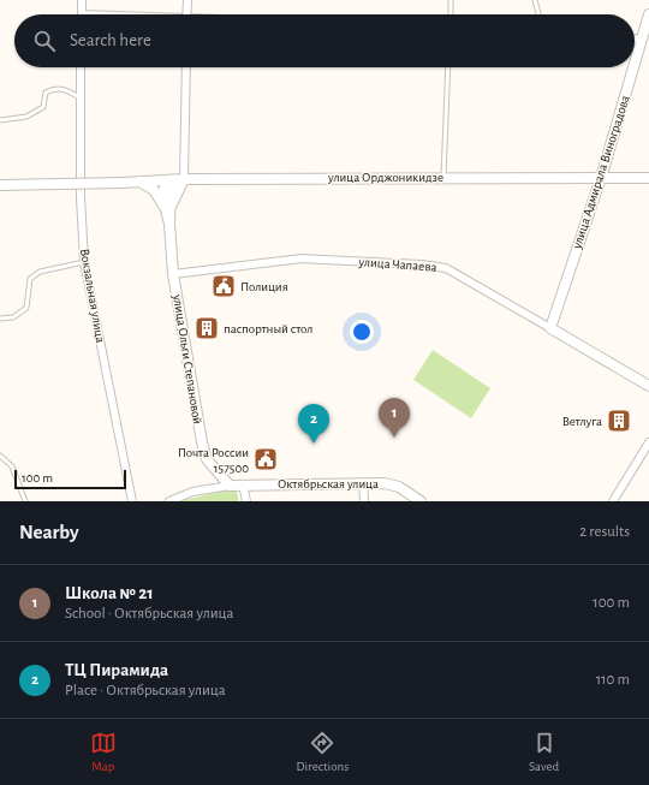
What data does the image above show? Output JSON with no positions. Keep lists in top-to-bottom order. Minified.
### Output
{"streets":{"main road":["улица Адмирала Виноградова","улица Орджоникидзе","улица Чапаева","улица Ольги Степановой","Октябрьская улица"],"street":["Вокзальная улица"]},"crossings":[["улица Адмирала Виноградова","улица Орджоникидзе"],["улица Адмирала Виноградова","улица Чапаева"],["улица Чапаева","улица Ольги Степановой"],["улица Ольги Степановой","Октябрьская улица"]],"places":{"public building":["Полиция","Почта России 157500"],"building":["паспортный стол","Ветлуга"]},"scale_bar":"100 m","page":{"search":"Search here","pins":["1","2"],"scale":"100 m","heading":["Nearby","2 results"],"list":[{"mark":"1","name":"Школа № 21","note":"School · Октябрьская улица","value":"100 m"},{"mark":"2","name":"ТЦ Пирамида","note":"Place · Октябрьская улица","value":"110 m"}],"nav":["Map","Directions","Saved"]}}
